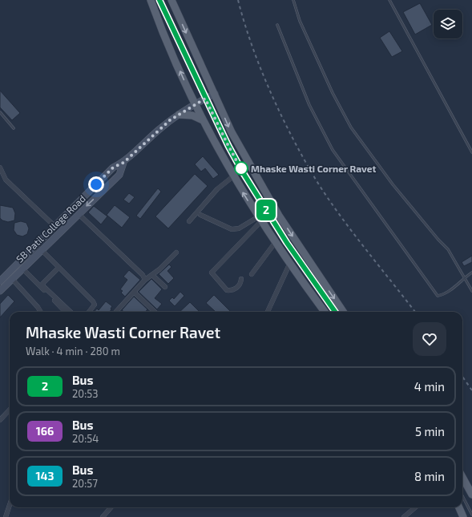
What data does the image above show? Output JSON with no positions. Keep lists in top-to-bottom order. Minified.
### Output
{"streets":{"street":["SB Patil College Road"]},"places":["Mhaske Wasti Corner Ravet"],"lines":["bus line 2"],"page":{"on_map":"2","heading":["Mhaske Wasti Corner Ravet","Walk · 4 min · 280 m"],"list":[{"mark":"2","name":"Bus","note":"20:53","value":"4 min"},{"mark":"166","name":"Bus","note":"20:54","value":"5 min"},{"mark":"143","name":"Bus","note":"20:57","value":"8 min"}]}}
